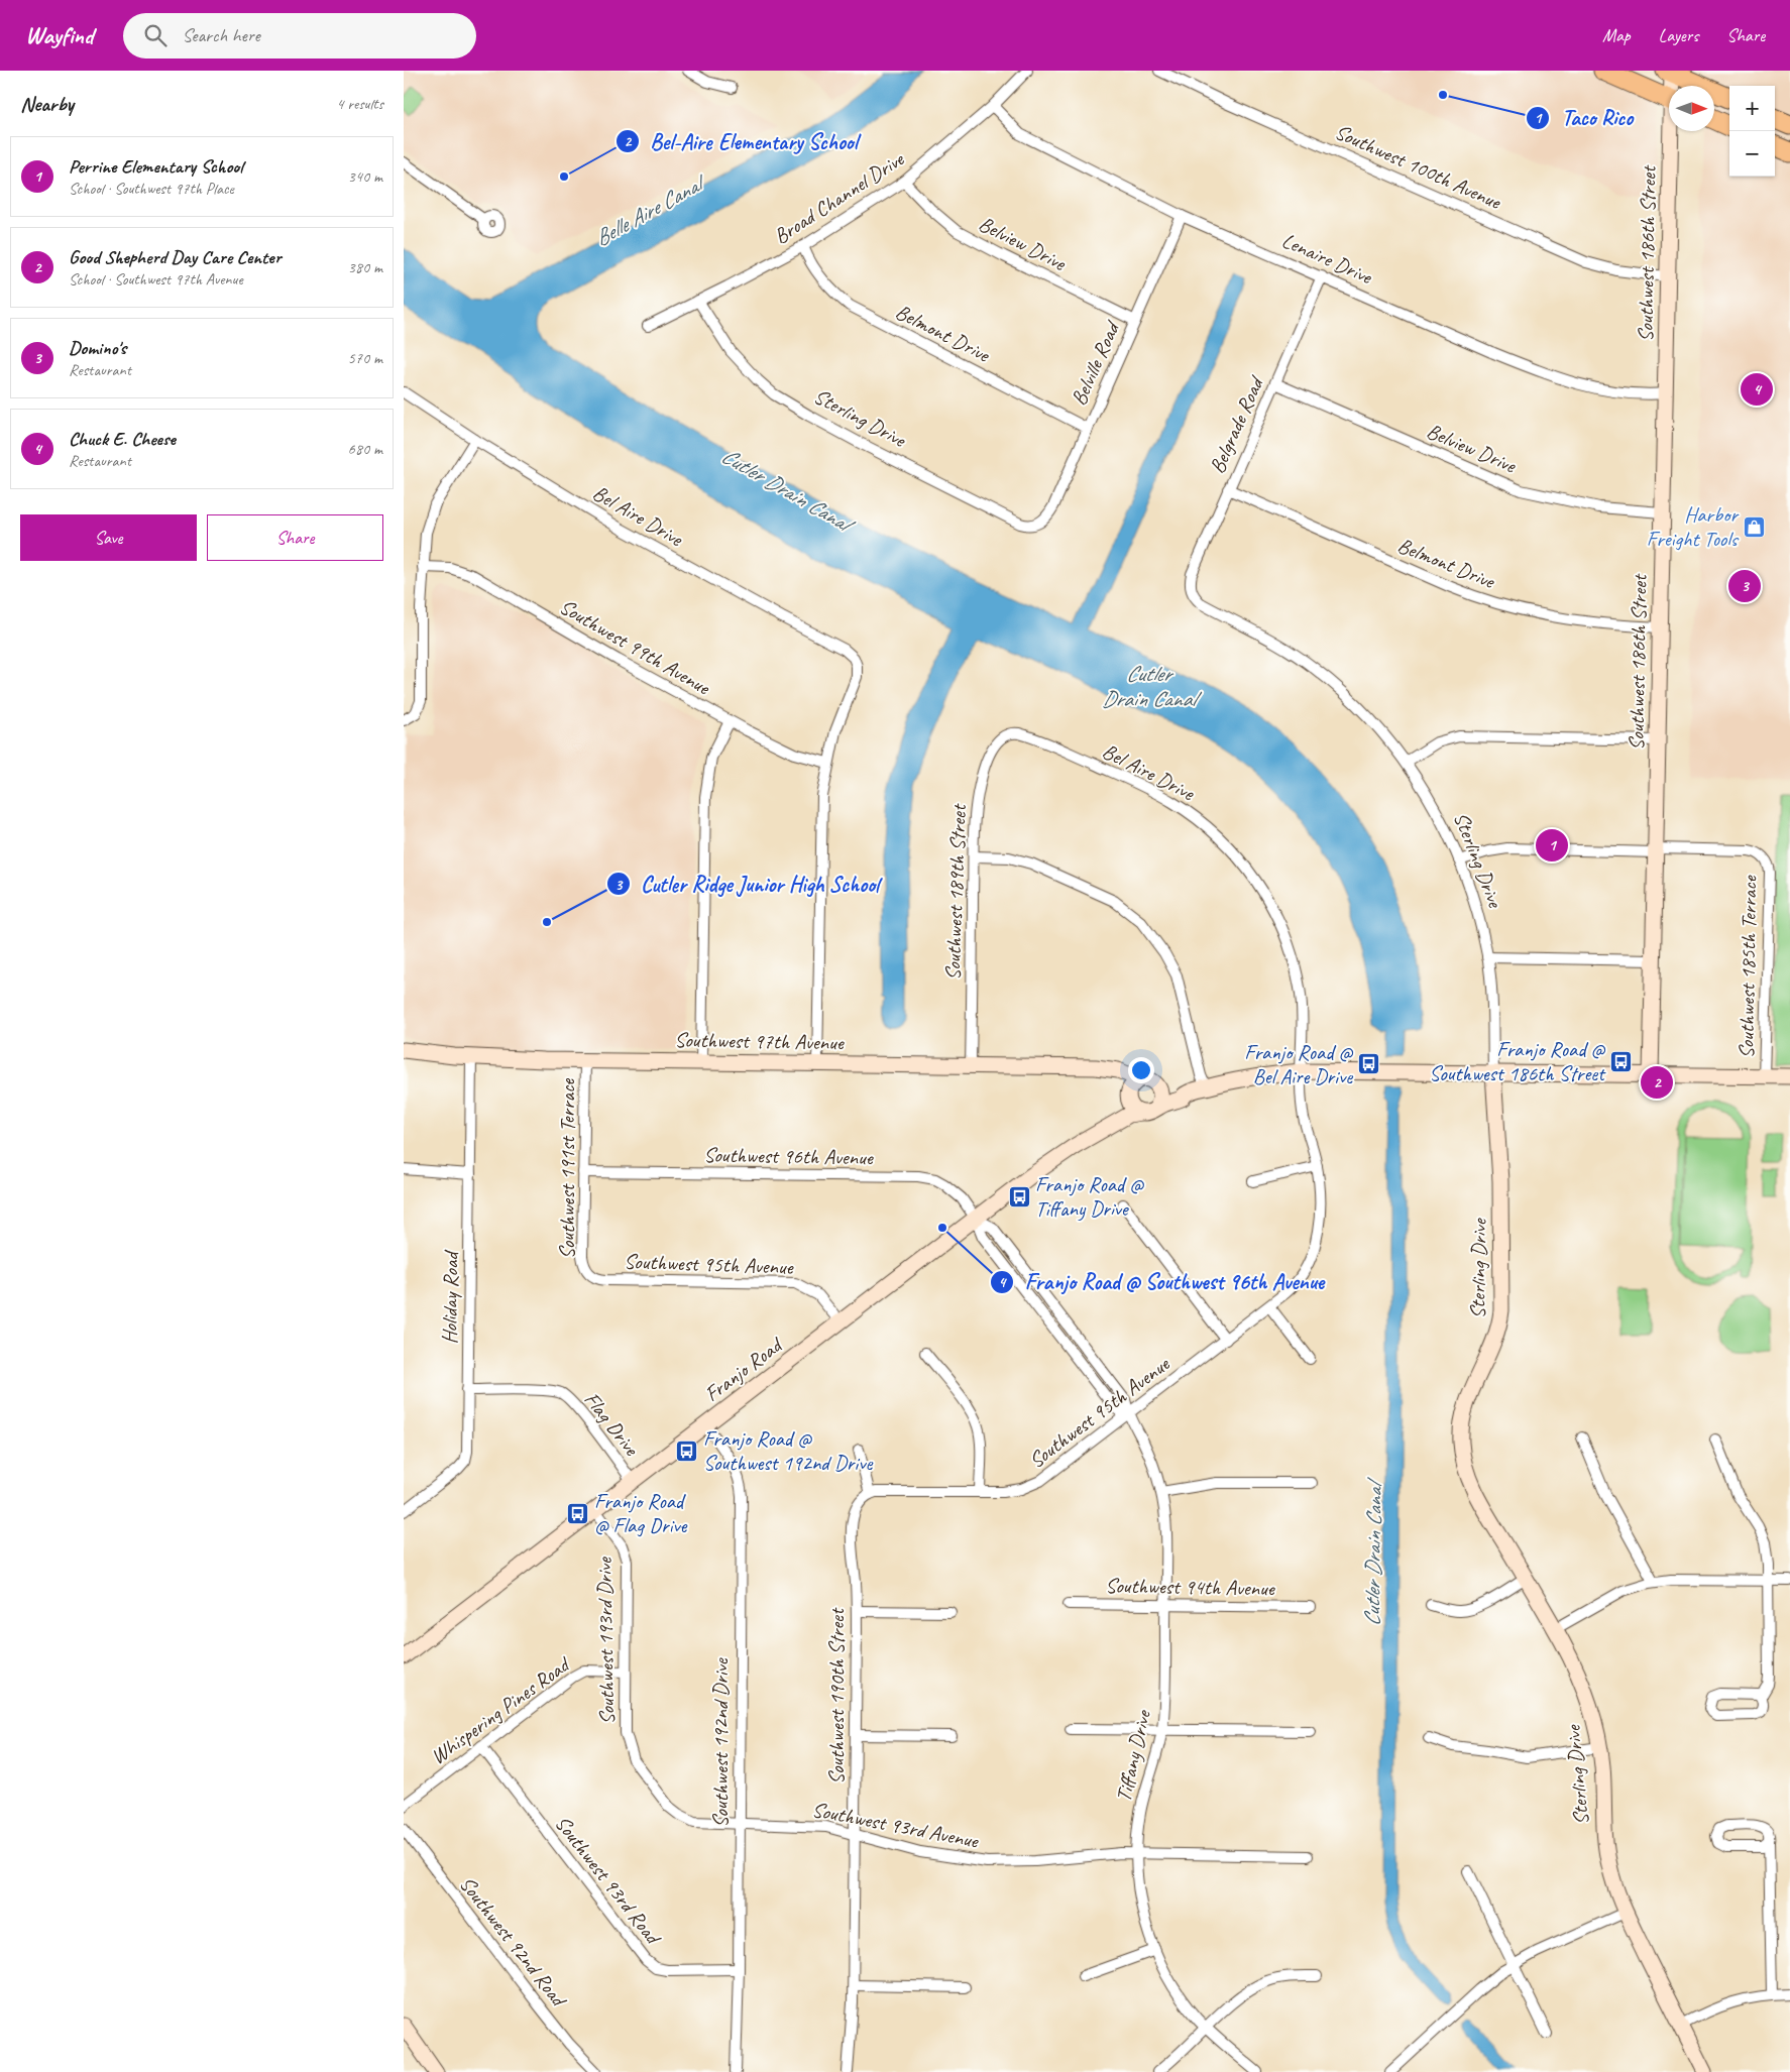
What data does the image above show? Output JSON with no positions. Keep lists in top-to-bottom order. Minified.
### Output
{"streets":{"street":["Southwest 100th Avenue","Broad Channel Drive","Belview Drive","Southwest 186th Street","Lenaire Drive","Belmont Drive","Belville Road","Sterling Drive","Belgrade Road","Bel Aire Drive","Southwest 99th Avenue","Southwest 189th Street","Southwest 185th Terrace","Southwest 97th Avenue","Southwest 96th Avenue","Southwest 191st Terrace","Southwest 95th Avenue","Holiday Road","Franjo Road","Flag Drive","Southwest 94th Avenue","Southwest 193rd Drive","Southwest 190th Street","Whispering Pines Road","Southwest 192nd Drive","Tiffany Drive","Southwest 93rd Avenue","Southwest 93rd Road","Southwest 92nd Road"]},"crossings":[["Southwest 100th Avenue","Southwest 186th Street"],["Broad Channel Drive","Belview Drive"],["Broad Channel Drive","Lenaire Drive"],["Broad Channel Drive","Belmont Drive"],["Broad Channel Drive","Sterling Drive"],["Belview Drive","Southwest 186th Street"],["Belview Drive","Belville Road"],["Belview Drive","Belgrade Road"],["Southwest 186th Street","Lenaire Drive"],["Southwest 186th Street","Belmont Drive"],["Southwest 186th Street","Southwest 185th Terrace"],["Lenaire Drive","Belville Road"],["Lenaire Drive","Belgrade Road"],["Belmont Drive","Belville Road"],["Belmont Drive","Belgrade Road"],["Belville Road","Sterling Drive"],["Sterling Drive","Belgrade Road"],["Bel Aire Drive","Southwest 99th Avenue"],["Bel Aire Drive","Southwest 189th Street"],["Bel Aire Drive","Southwest 95th Avenue"],["Southwest 189th Street","Southwest 97th Avenue"],["Southwest 97th Avenue","Southwest 191st Terrace"],["Southwest 97th Avenue","Holiday Road"],["Southwest 97th Avenue","Franjo Road"],["Southwest 96th Avenue","Southwest 191st Terrace"],["Southwest 96th Avenue","Franjo Road"],["Southwest 96th Avenue","Tiffany Drive"],["Southwest 191st Terrace","Southwest 95th Avenue"],["Southwest 95th Avenue","Franjo Road"],["Southwest 95th Avenue","Southwest 190th Street"],["Southwest 95th Avenue","Tiffany Drive"],["Holiday Road","Flag Drive"],["Franjo Road","Flag Drive"],["Franjo Road","Southwest 193rd Drive"],["Franjo Road","Southwest 192nd Drive"],["Franjo Road","Tiffany Drive"],["Southwest 94th Avenue","Tiffany Drive"],["Southwest 193rd Drive","Whispering Pines Road"],["Southwest 193rd Drive","Southwest 93rd Avenue"],["Southwest 190th Street","Southwest 93rd Avenue"],["Whispering Pines Road","Southwest 93rd Road"],["Southwest 192nd Drive","Southwest 93rd Avenue"],["Southwest 192nd Drive","Southwest 93rd Road"],["Tiffany Drive","Southwest 93rd Avenue"]],"water":["Belle Aire Canal","Cutler Drain Canal"],"places":{"other":["Taco Rico","Bel-Aire Elementary School","Cutler Ridge Junior High School","Franjo Road @ Southwest 96th Avenue"],"shop":["Harbor Freight Tools"],"bus stop":["Franjo Road @ Southwest 186th Street","Franjo Road @ Bel Aire Drive","Franjo Road @ Tiffany Drive","Franjo Road @ Southwest 192nd Drive","Franjo Road @ Flag Drive"]},"north":"right","page":{"header":"Wayfind","search":"Search here","nav":["Map","Layers","Share"],"heading":["Nearby","4 results"],"map_buttons":["+","−"],"list":[{"mark":"1","name":"Perrine Elementary School","note":"School · Southwest 97th Place","value":"340 m"},{"mark":"2","name":"Good Shepherd Day Care Center","note":"School · Southwest 97th Avenue","value":"380 m"},{"mark":"3","name":"Domino's","note":"Restaurant","value":"570 m"},{"mark":"4","name":"Chuck E. Cheese","note":"Restaurant","value":"680 m"}],"pins":["4","3","1","2"],"buttons":["Save","Share"]}}
